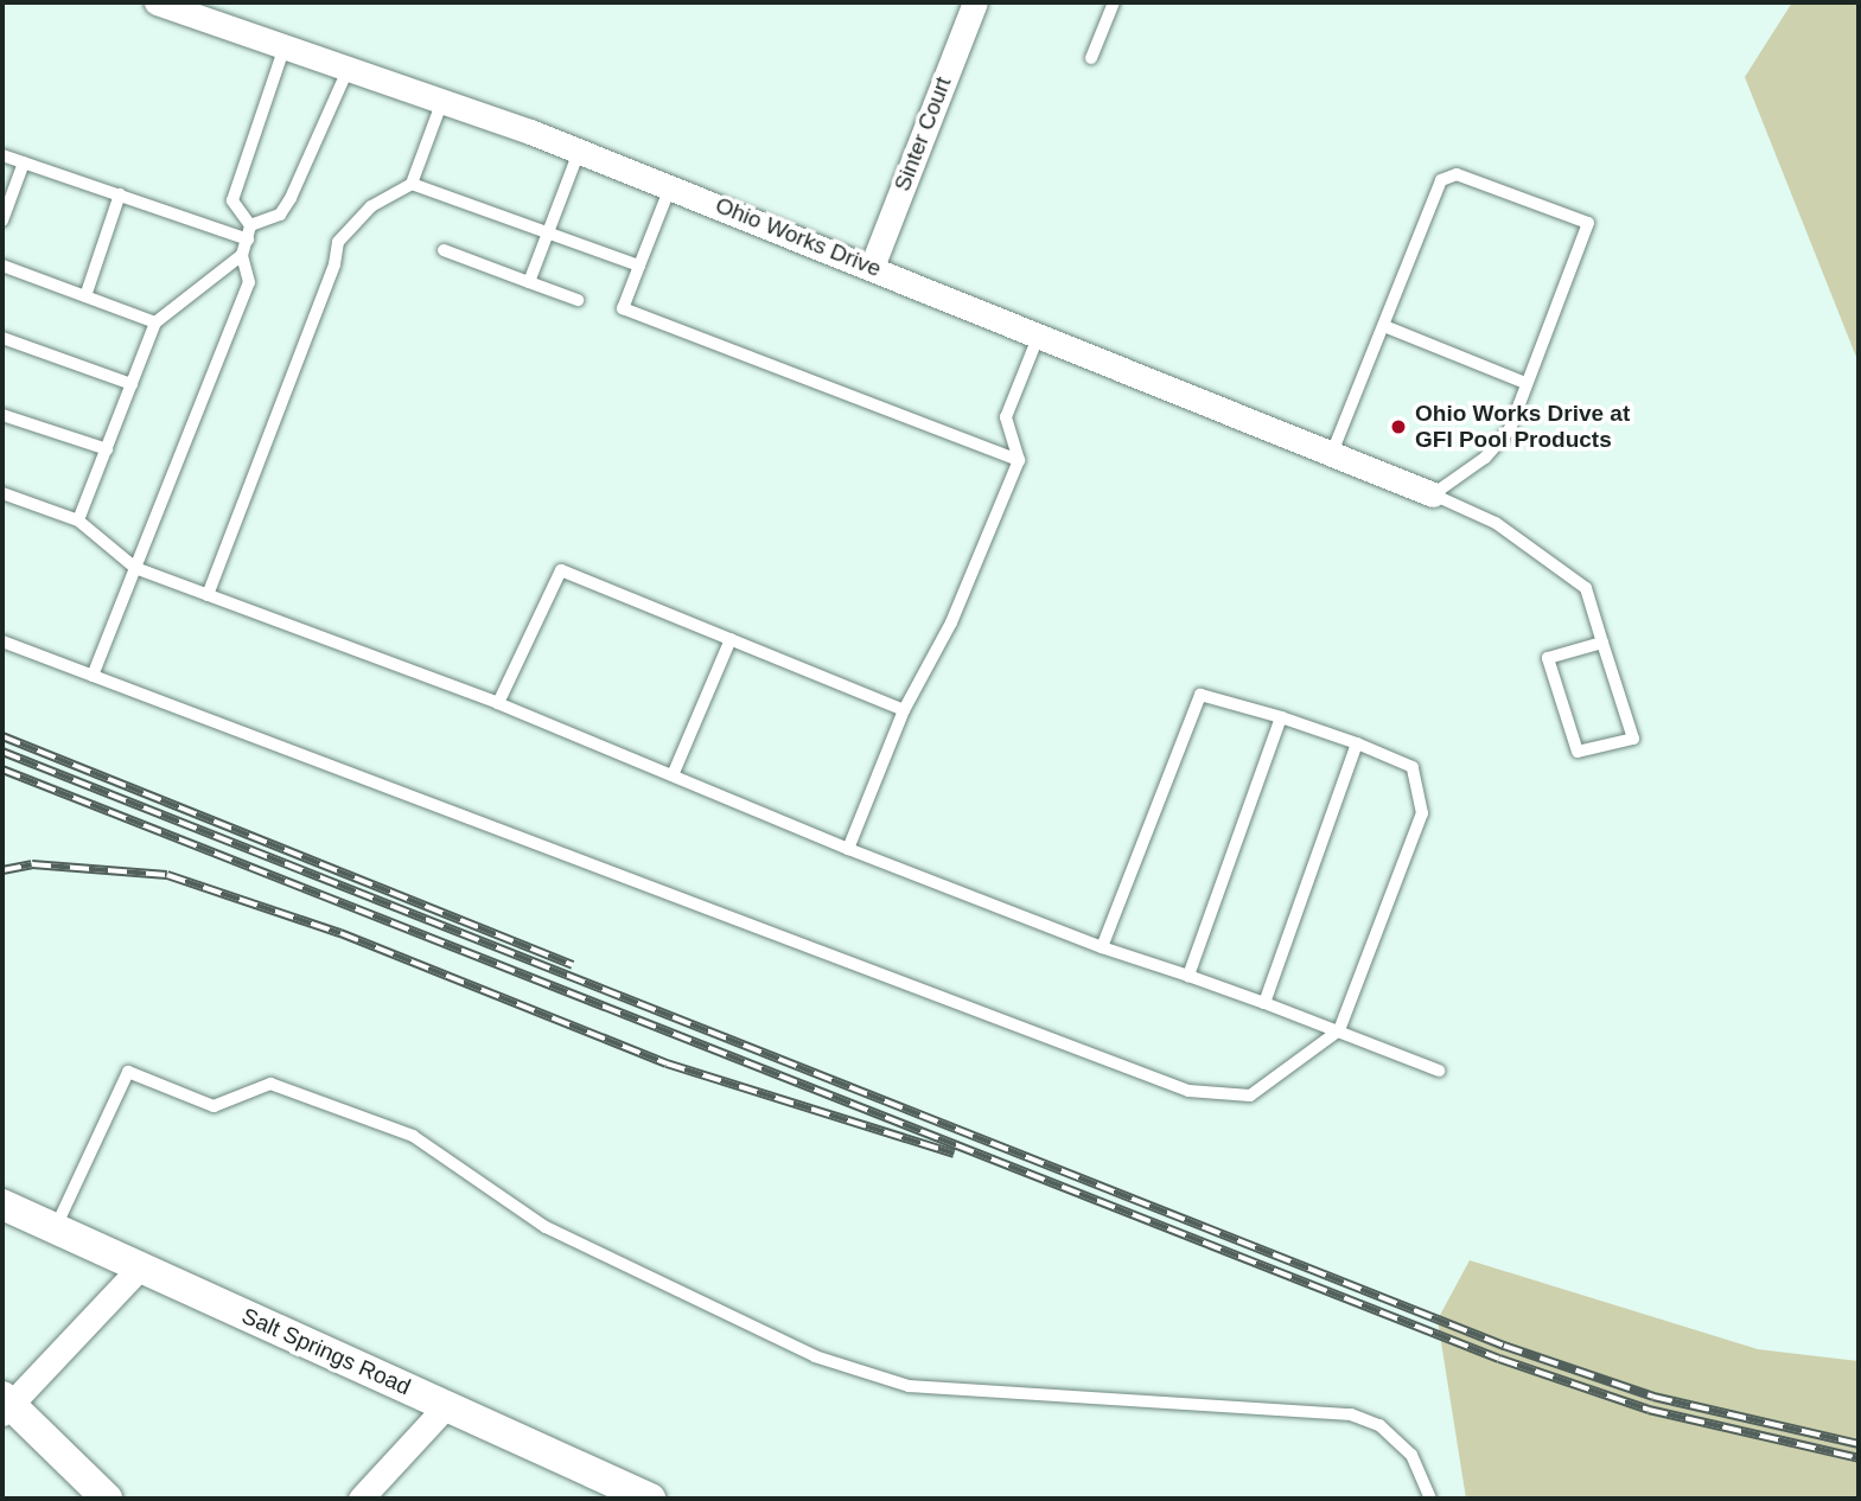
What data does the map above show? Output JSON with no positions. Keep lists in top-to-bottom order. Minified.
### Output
{"streets":{"street":["Sinter Court","Ohio Works Drive","Salt Springs Road"]},"crossings":[["Sinter Court","Ohio Works Drive"]],"places":["Ohio Works Drive at GFI Pool Products"]}
